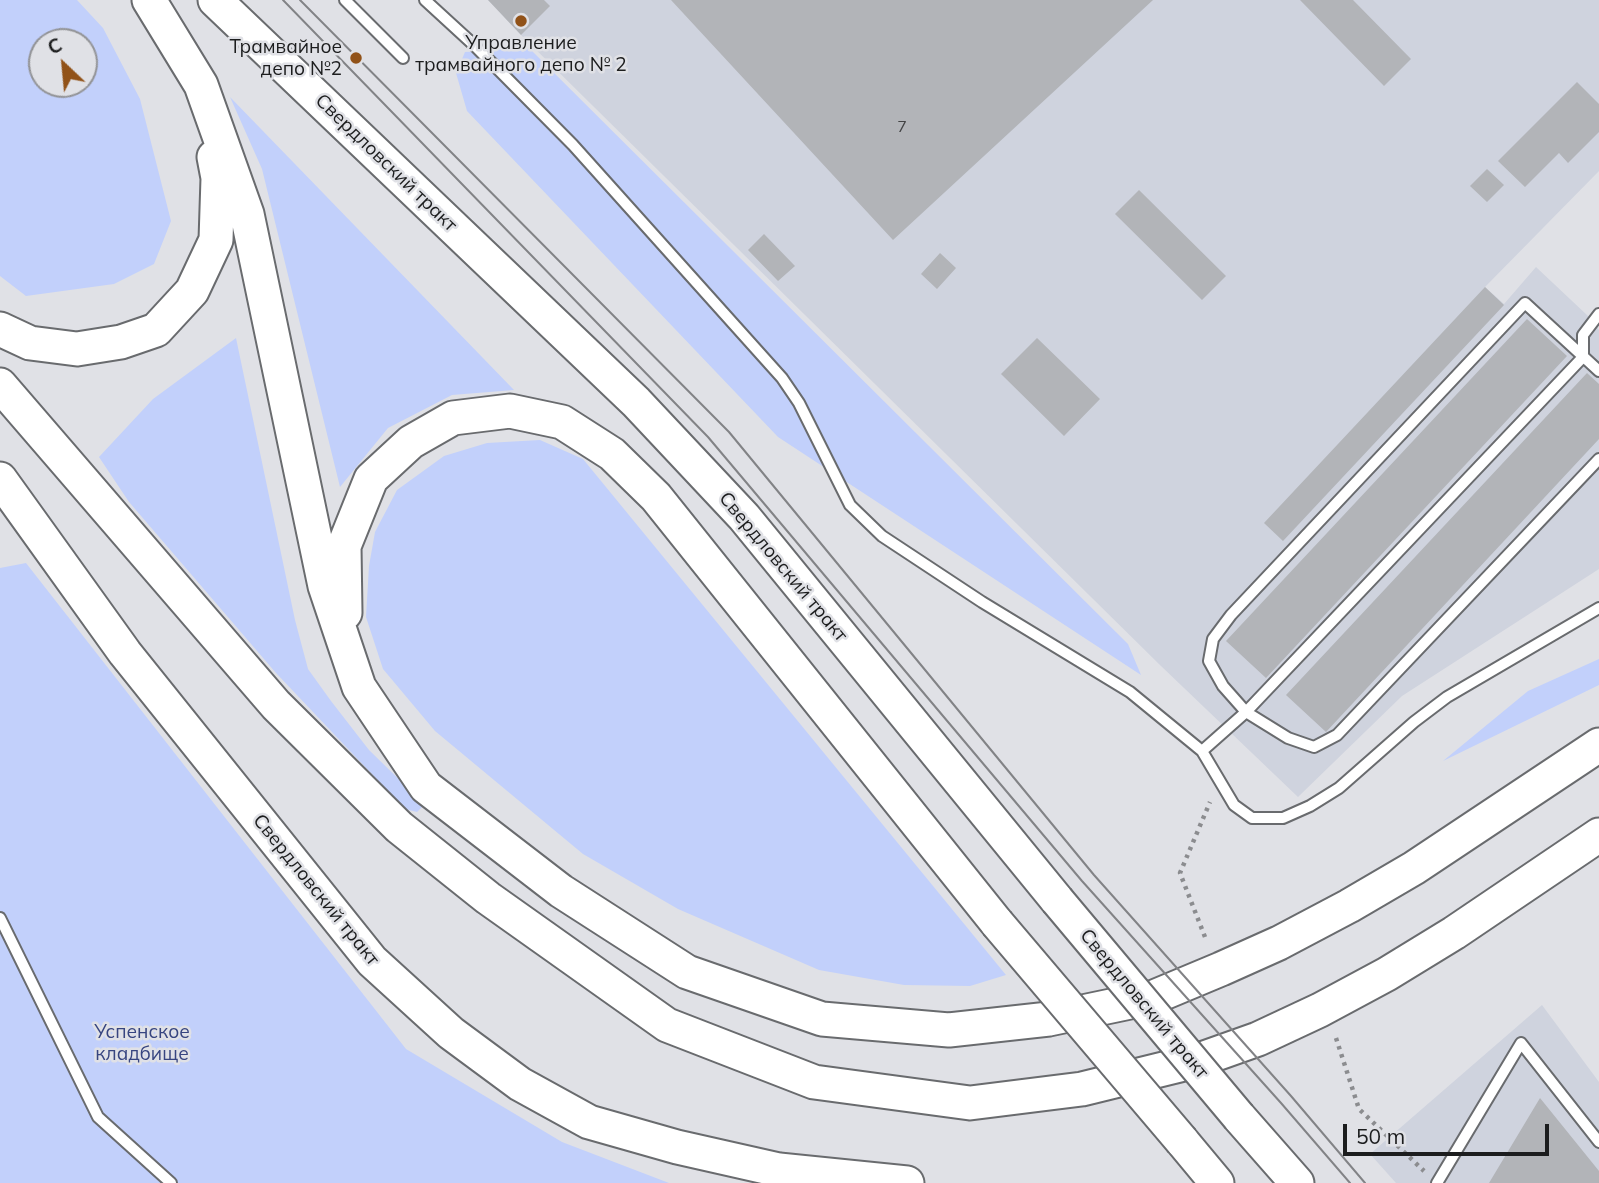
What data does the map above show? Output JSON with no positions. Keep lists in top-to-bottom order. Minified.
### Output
{"streets":{"main road":["Свердловский тракт"]},"parks":["Успенское кладбище"],"places":["Управление трамвайного депо № 2","Трамвайное депо №2"],"house_numbers":["7"],"scale_bar":"50 m","north":"top left"}
